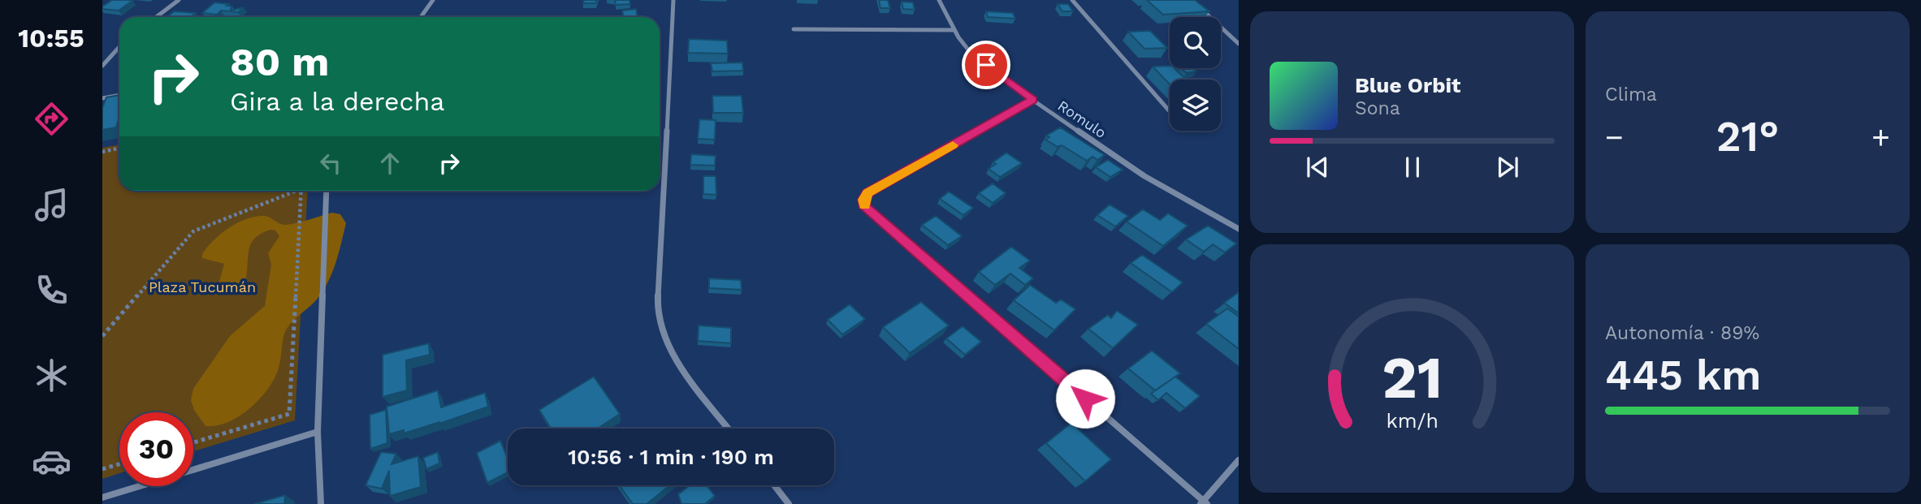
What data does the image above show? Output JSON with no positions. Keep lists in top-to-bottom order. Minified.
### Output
{"streets":{"street":["Romulo"]},"parks":["Plaza Tucumán"],"page":{"tabs":"10:55","tile":["Clima",["Autonomía · 89%","445 km"]],"turn":["80 m","Gira a la derecha"],"song":["Blue Orbit","Sona"],"heat":["−","21°","+"],"limit":"30","trip":"10:56 · 1 min · 190 m","gauge":["21","km/h"]}}
